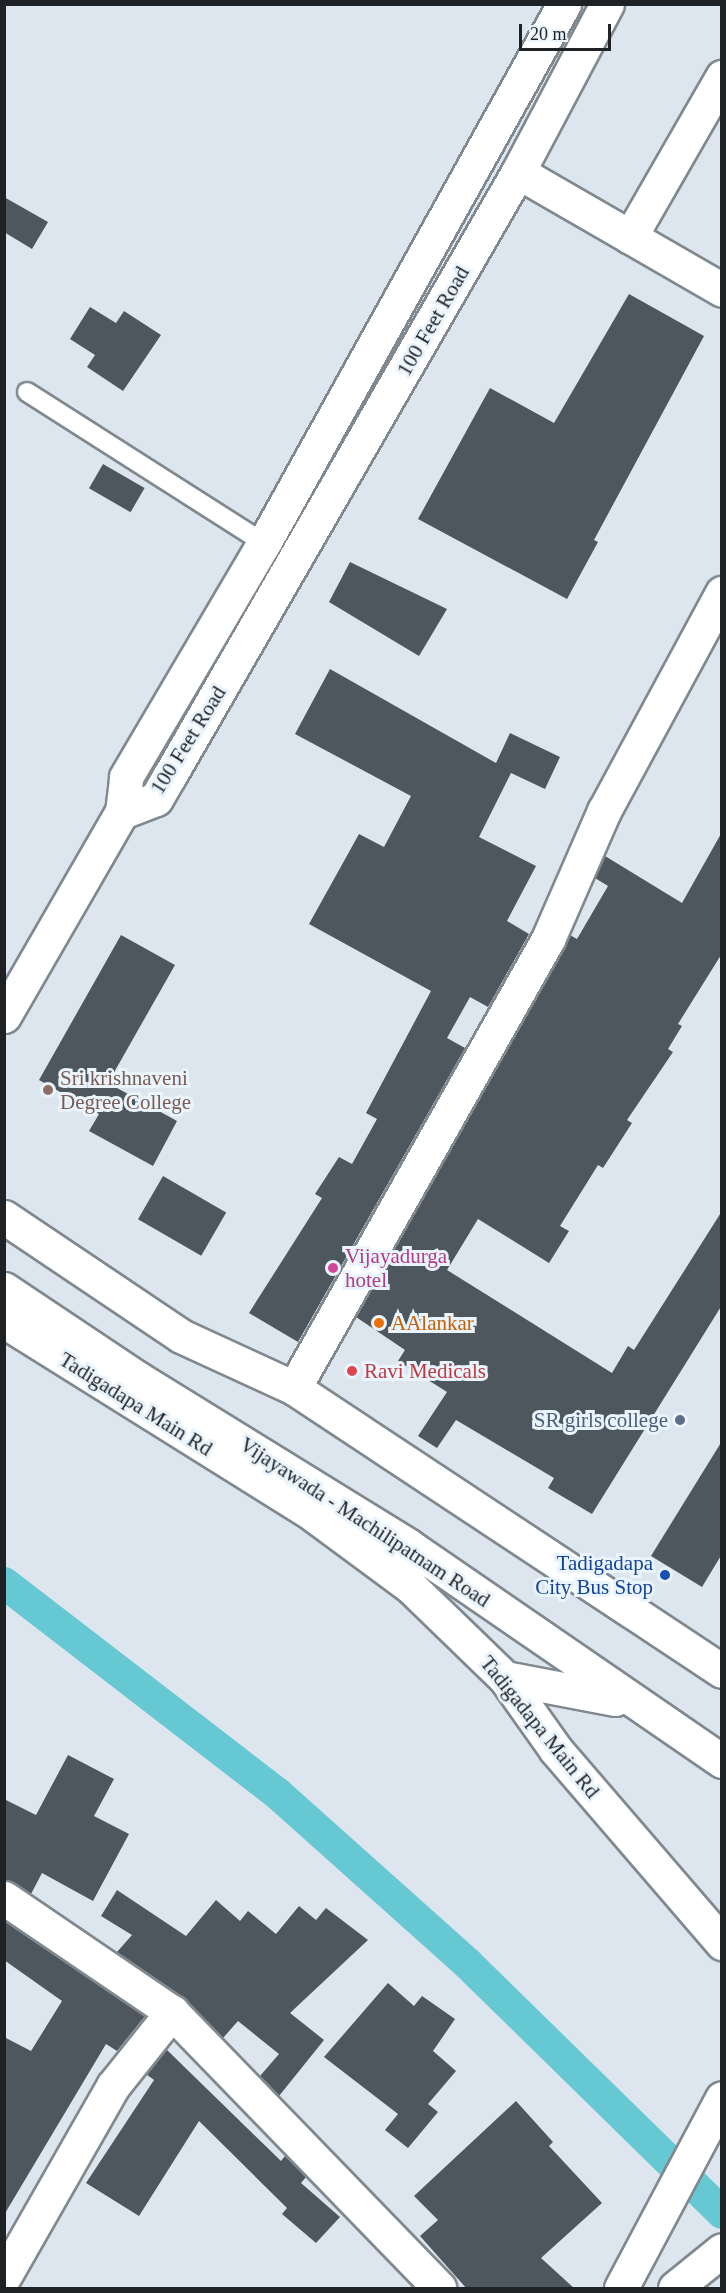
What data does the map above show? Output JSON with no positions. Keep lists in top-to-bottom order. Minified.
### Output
{"streets":{"main road":["100 Feet Road","Tadigadapa Main Rd","Vijayawada - Machilipatnam Road"]},"places":["Sri krishnaveni Degree College","Vijayadurga hotel","AAlankar","Ravi Medicals","SR girls college","Tadigadapa City Bus Stop"],"scale_bar":"20 m"}
